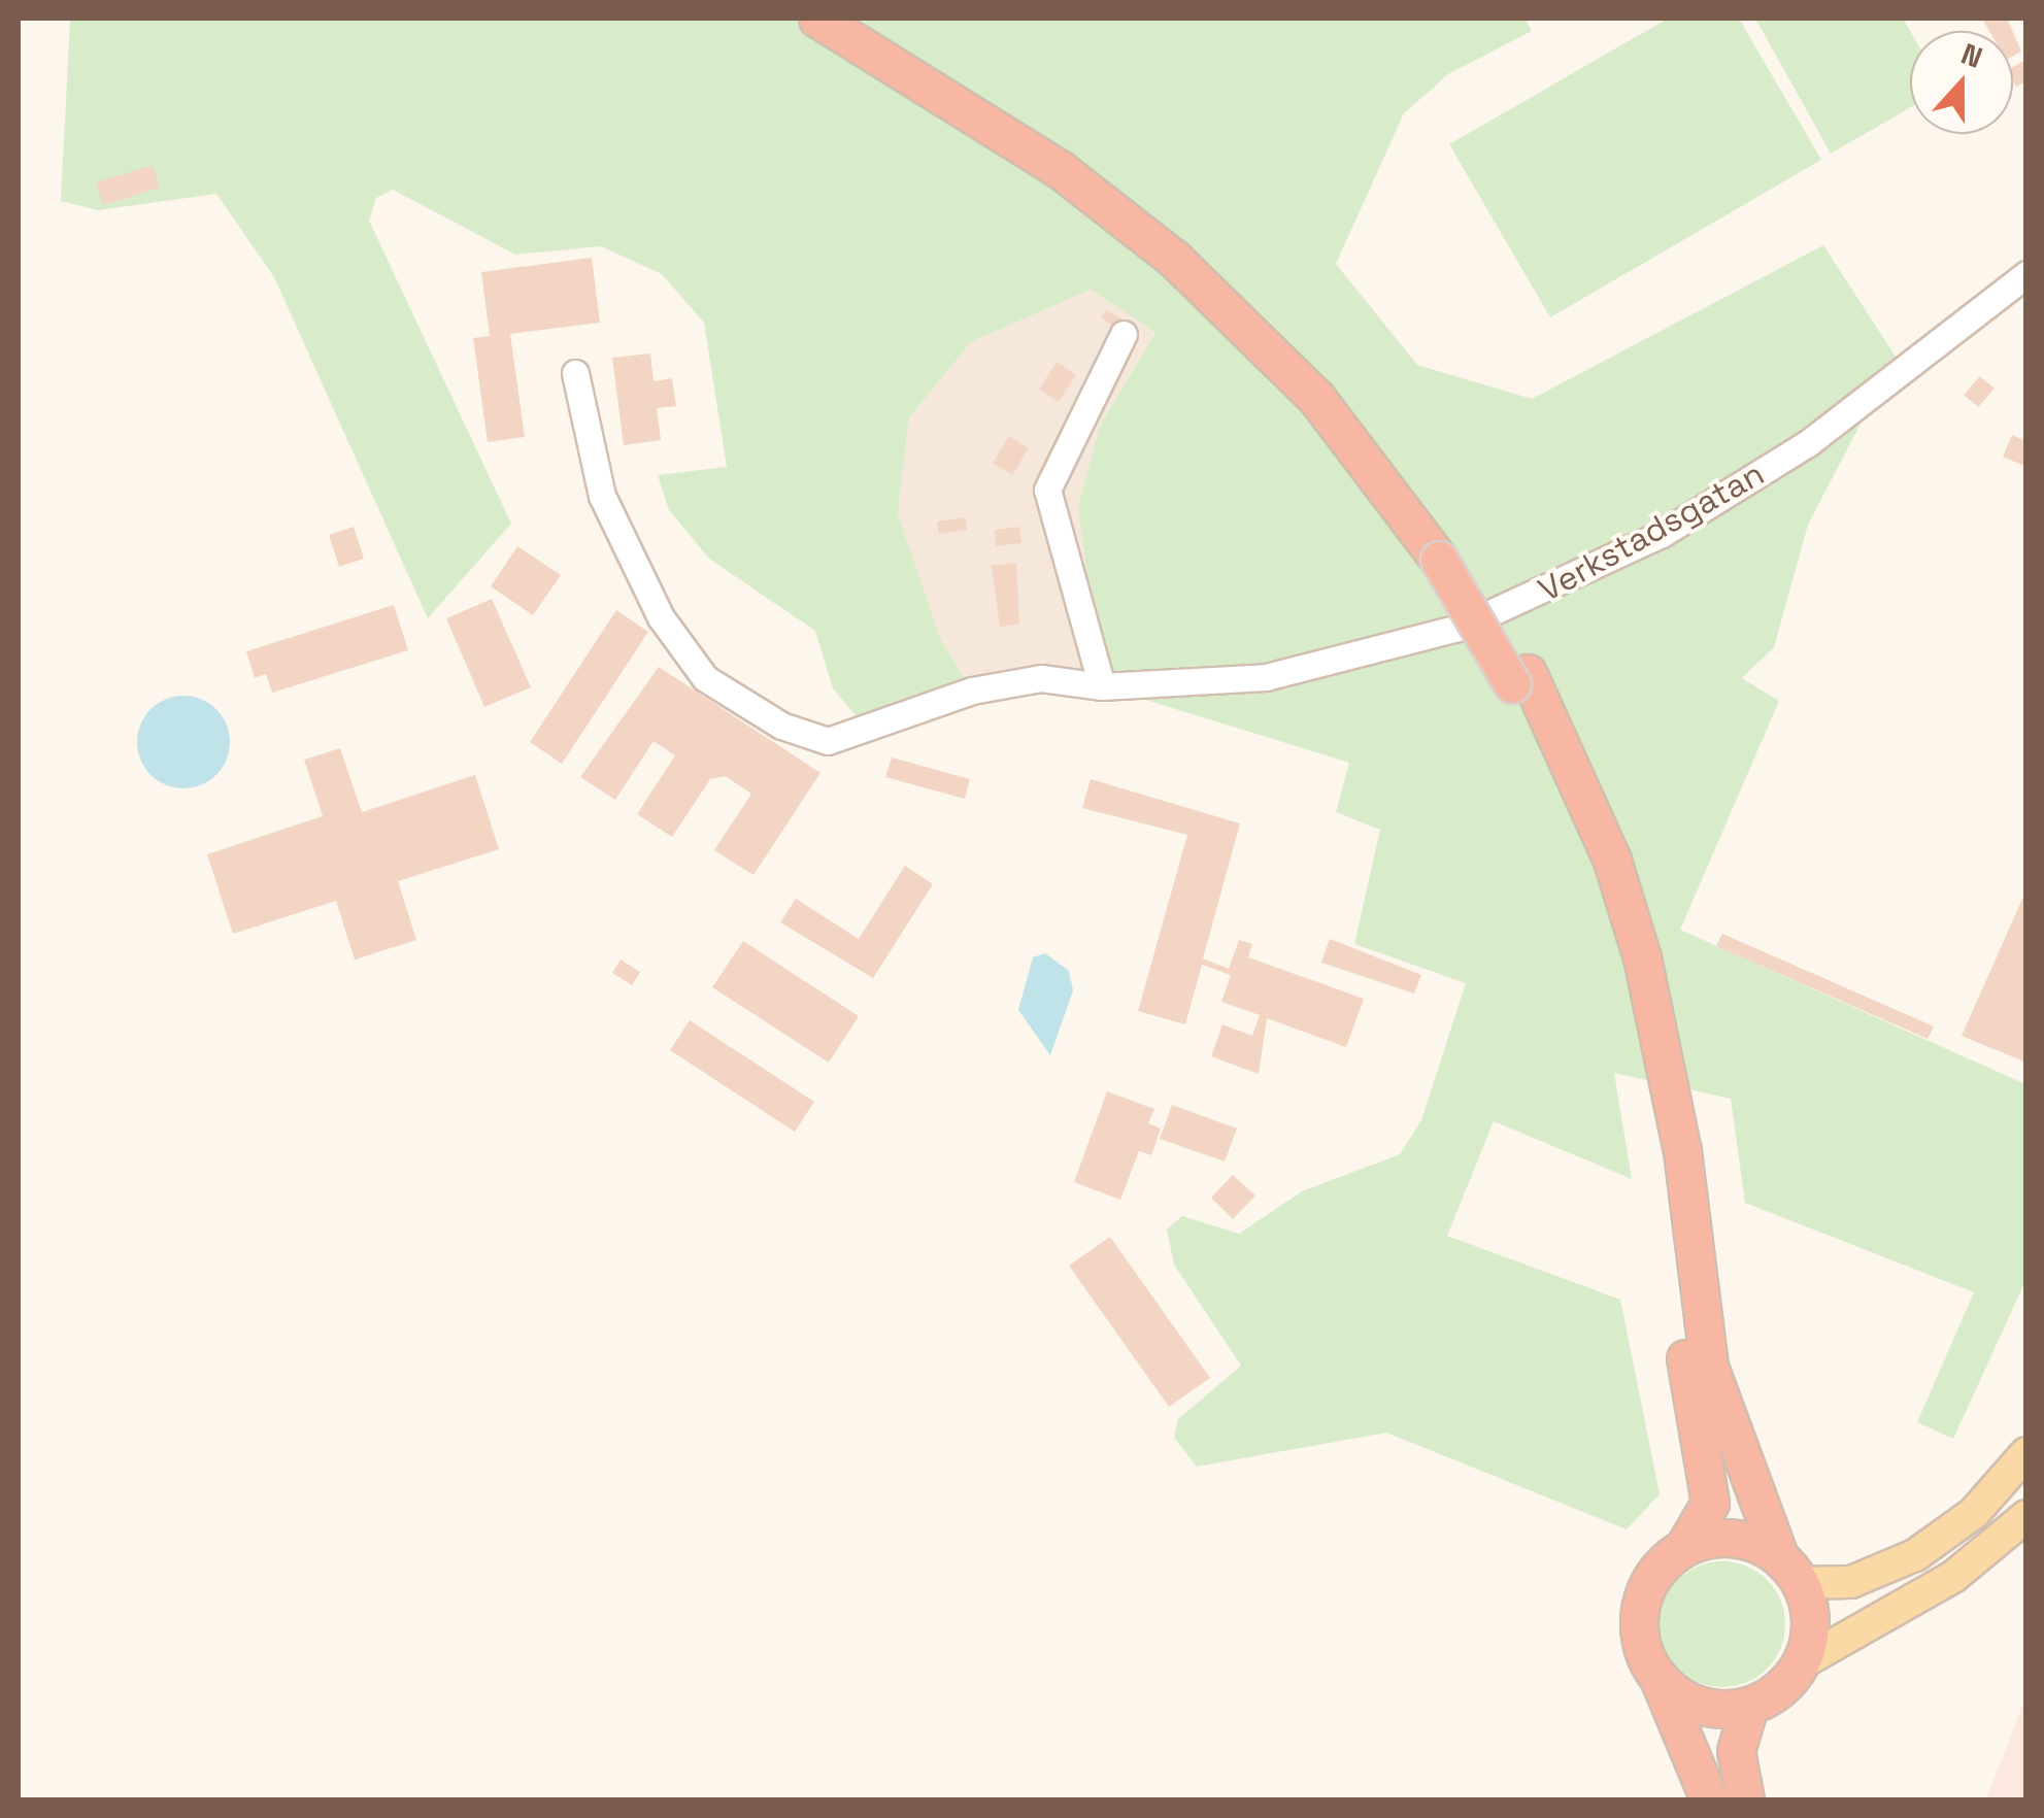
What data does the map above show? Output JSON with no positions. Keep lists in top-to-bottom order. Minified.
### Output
{"streets":{"street":["Verkstadsgatan"]},"north":"top"}
